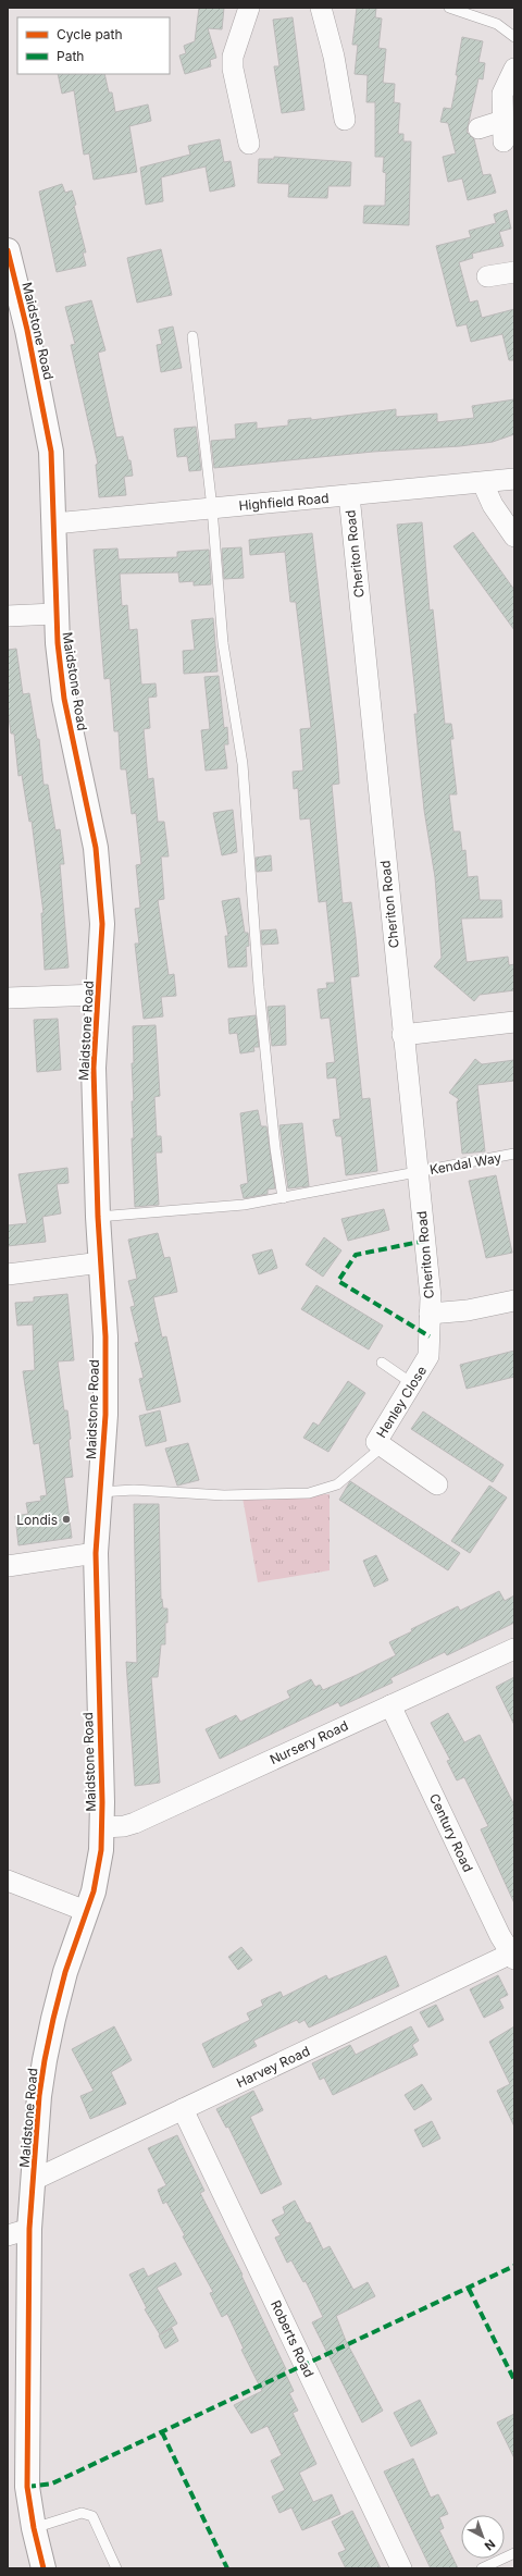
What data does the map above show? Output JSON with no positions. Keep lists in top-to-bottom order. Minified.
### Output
{"streets":{"street":["Maidstone Road","Highfield Road","Cheriton Road","Henley Close","Nursery Road","Century Road","Harvey Road","Roberts Road"],"lane":["Kendal Way"]},"crossings":[["Maidstone Road","Highfield Road"],["Maidstone Road","Kendal Way"],["Maidstone Road","Nursery Road"],["Maidstone Road","Harvey Road"],["Highfield Road","Cheriton Road"],["Cheriton Road","Kendal Way"],["Cheriton Road","Henley Close"],["Nursery Road","Century Road"],["Century Road","Harvey Road"],["Harvey Road","Roberts Road"]],"places":["Londis"],"legend":["Cycle path","Path"],"north":"bottom right"}
